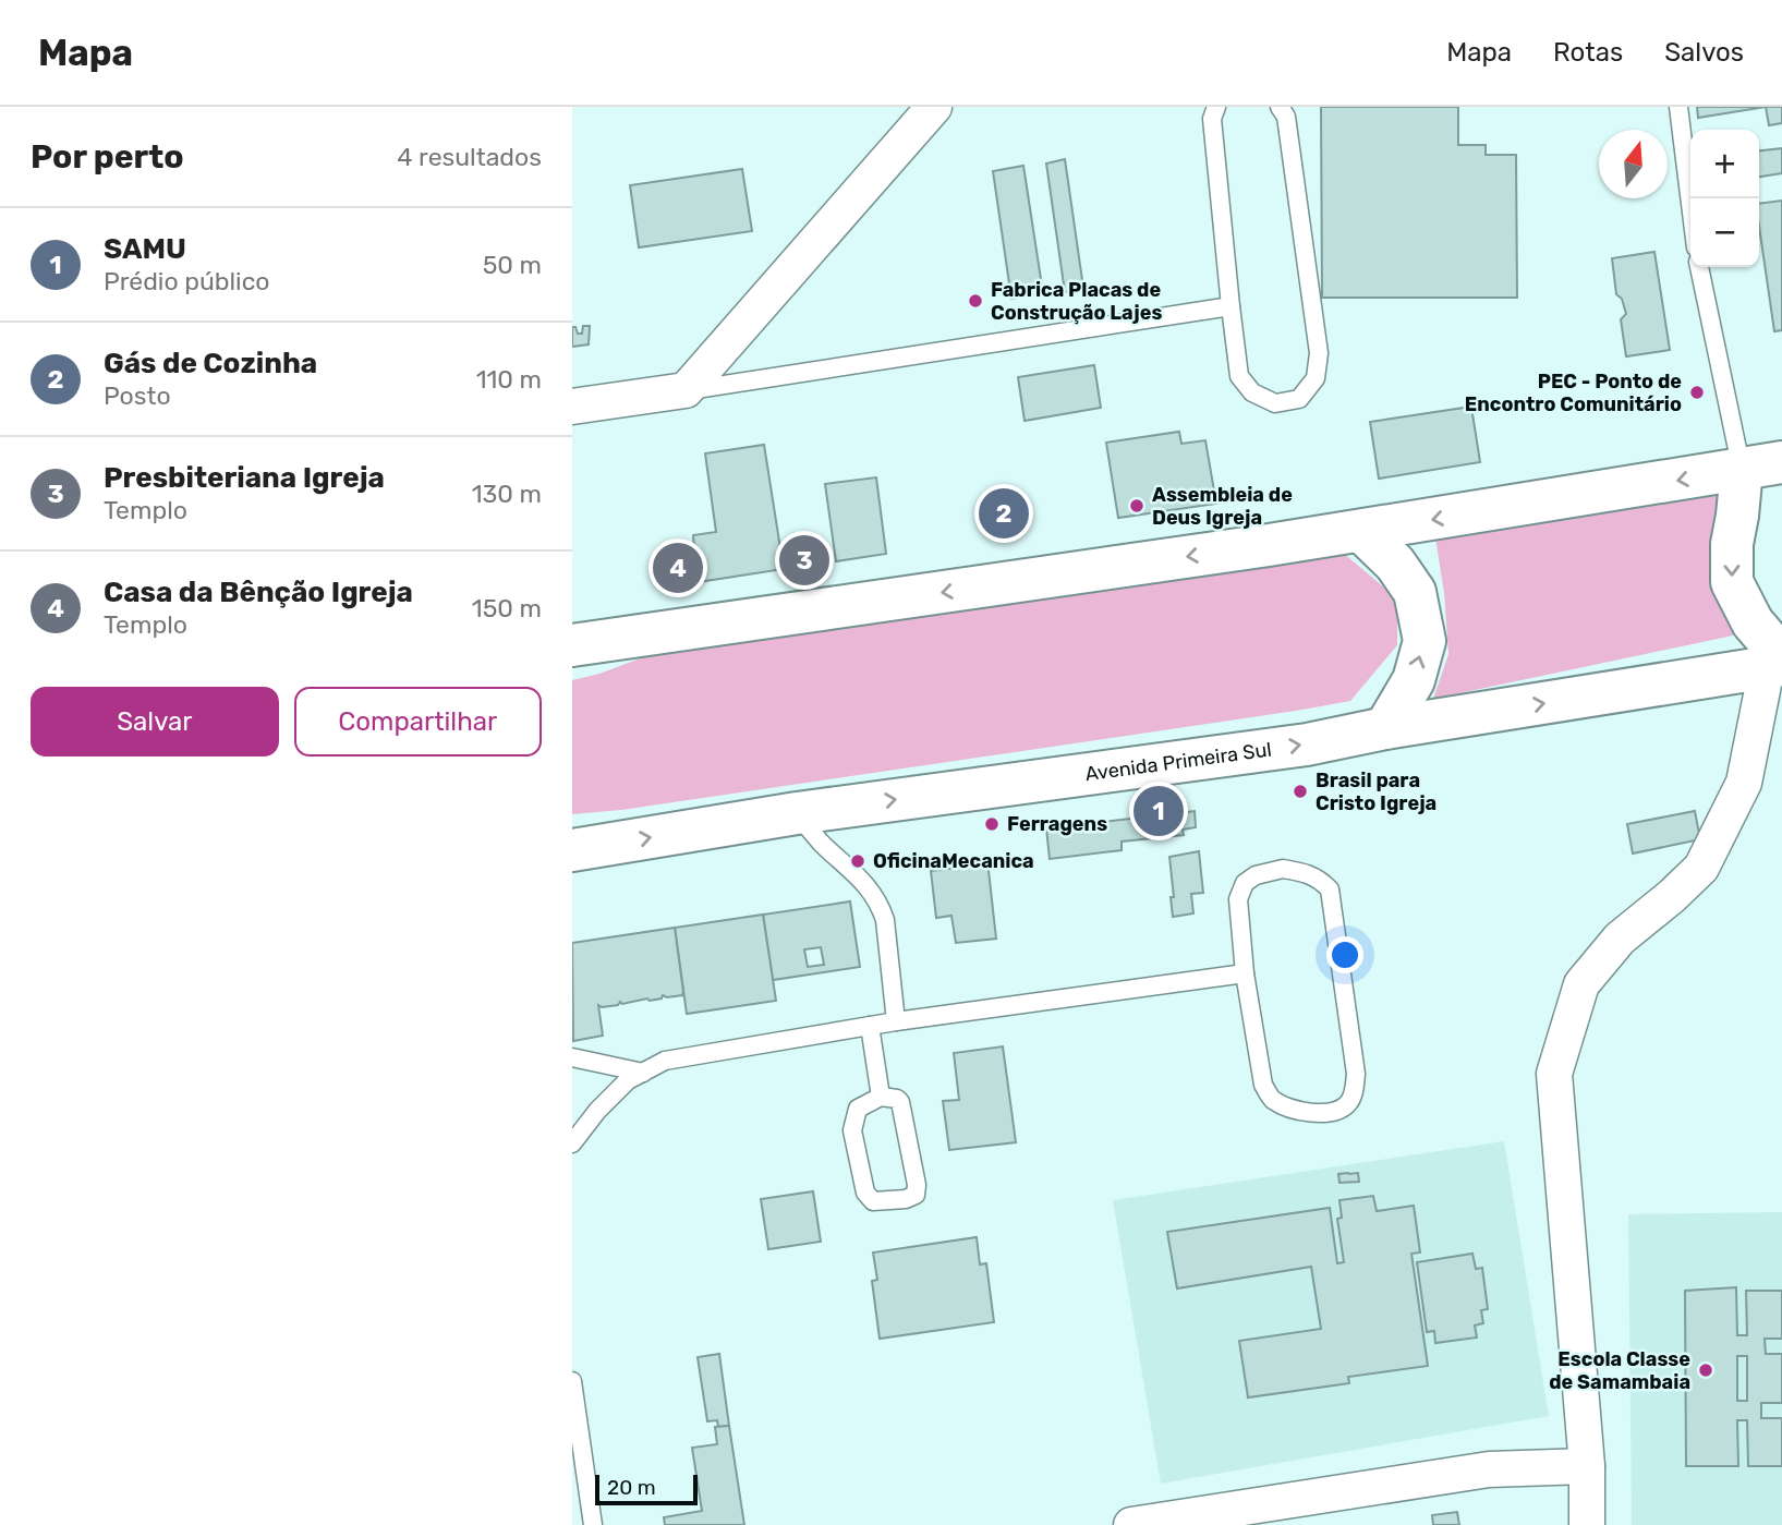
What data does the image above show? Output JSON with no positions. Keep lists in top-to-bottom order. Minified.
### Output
{"streets":{"main road":["Avenida Primeira Sul"]},"places":["Fabrica Placas de Construção Lajes","PEC - Ponto de Encontro Comunitário","Assembleia de Deus Igreja","Brasil para Cristo Igreja","Ferragens","OficinaMecanica","Escola Classe de Samambaia"],"scale_bar":"20 m","north":"top","page":{"header":"Mapa","nav":["Mapa","Rotas","Salvos"],"heading":["Por perto","4 resultados"],"map_buttons":["+","−"],"list":[{"mark":"1","name":"SAMU","note":"Prédio público","value":"50 m"},{"mark":"2","name":"Gás de Cozinha","note":"Posto","value":"110 m"},{"mark":"3","name":"Presbiteriana Igreja","note":"Templo","value":"130 m"},{"mark":"4","name":"Casa da Bênção Igreja","note":"Templo","value":"150 m"}],"pins":["2","3","4","1"],"buttons":["Salvar","Compartilhar"],"scale":"20 m"}}
